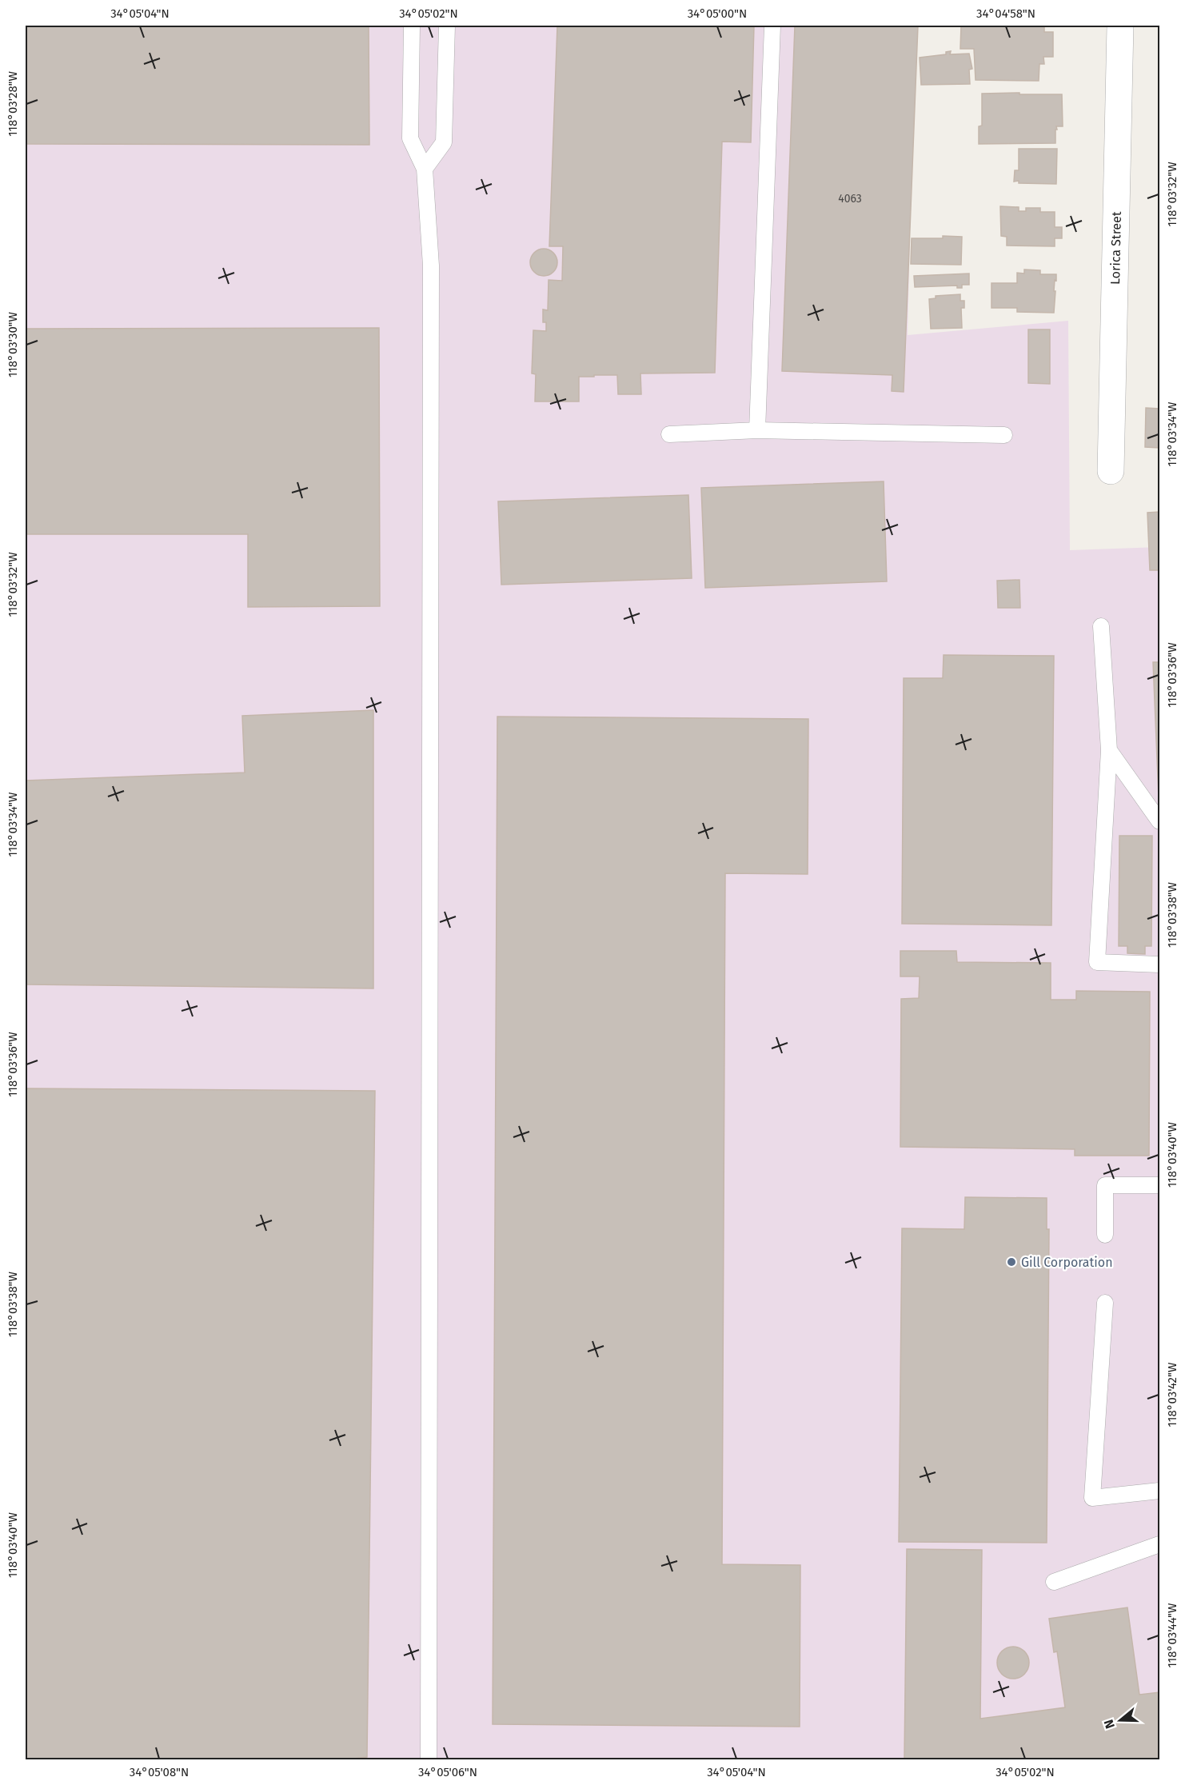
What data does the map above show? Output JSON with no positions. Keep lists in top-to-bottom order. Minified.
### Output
{"streets":{"street":["Lorica Street"]},"places":["Gill Corporation"],"house_numbers":["4063"],"north":"left","coordinates":["34°05'04\"N","34°05'02\"N","34°05'00\"N","34°04'58\"N","118°03'28\"W","118°03'32\"W","118°03'30\"W","118°03'34\"W","118°03'36\"W","118°03'38\"W","118°03'40\"W","118°03'42\"W","118°03'44\"W","34°05'08\"N","34°05'06\"N"]}
